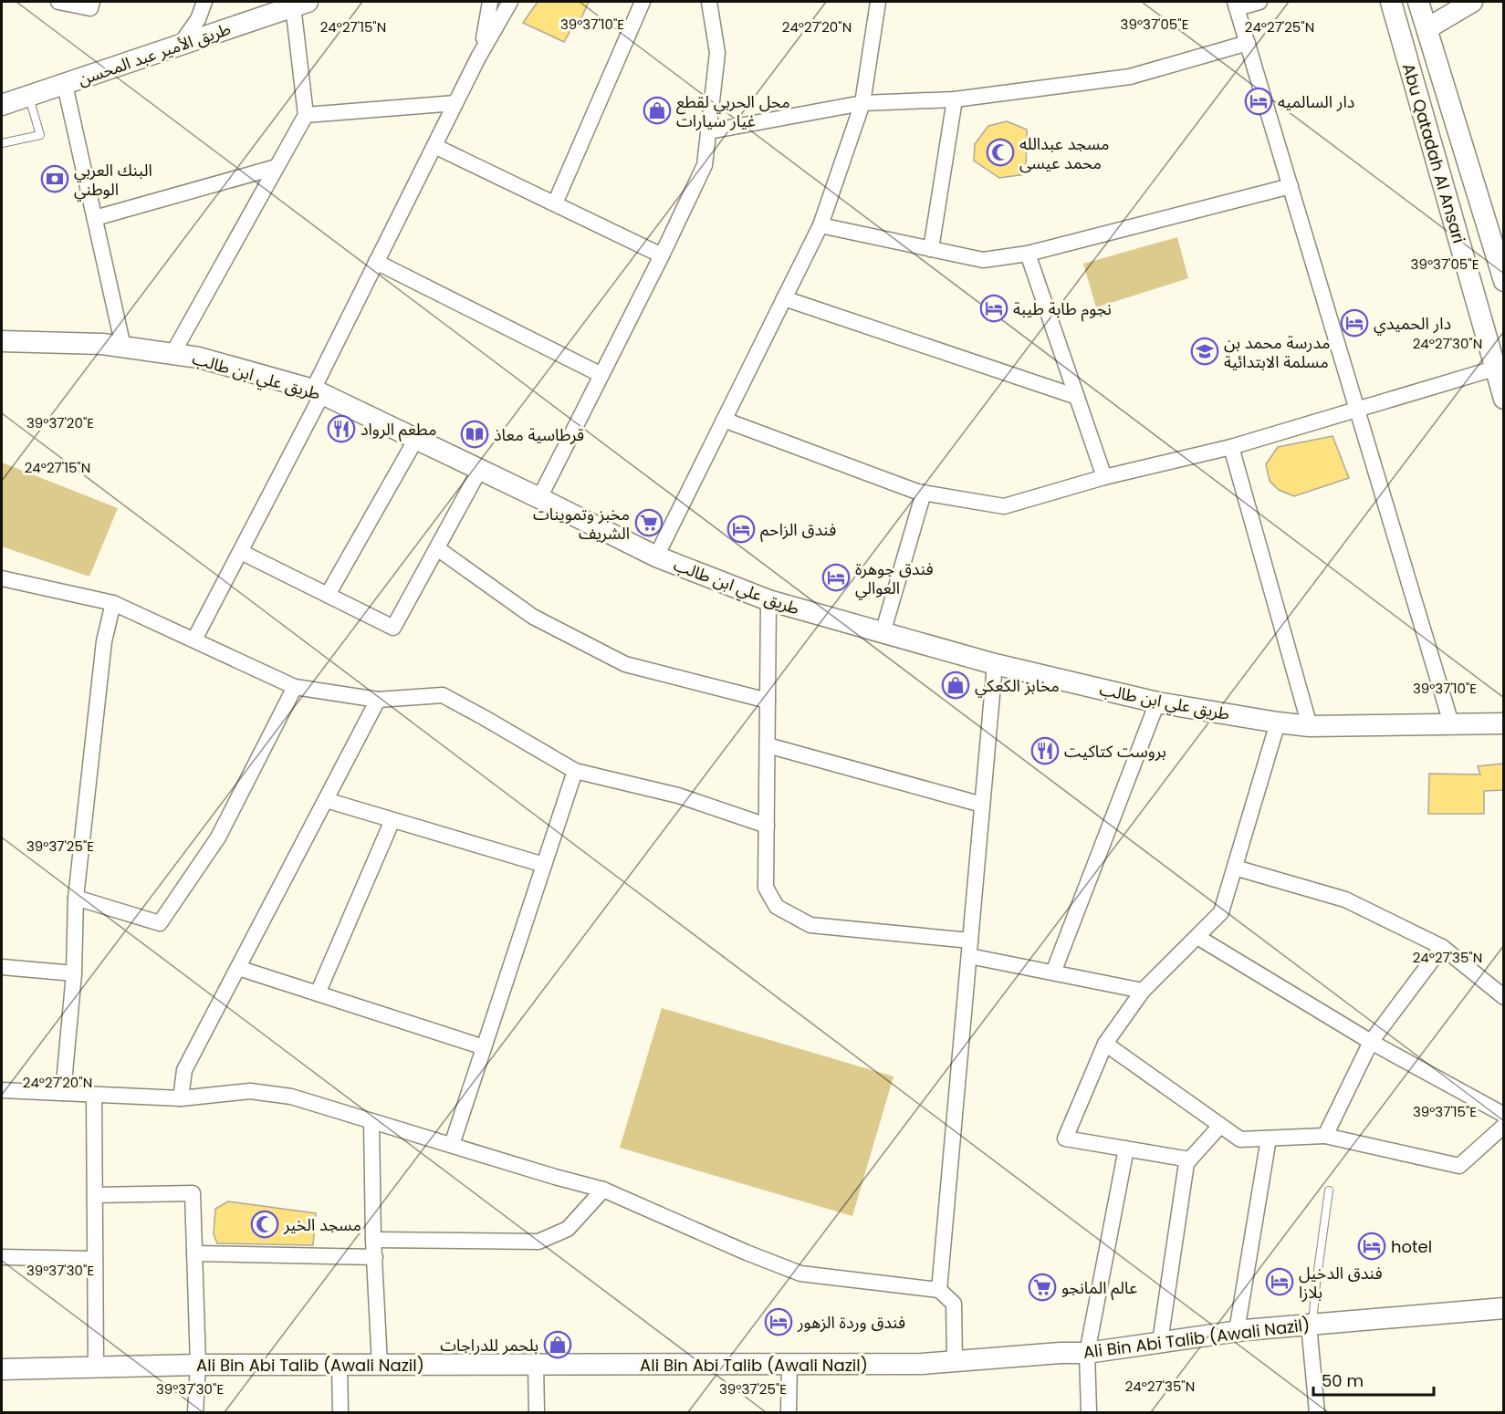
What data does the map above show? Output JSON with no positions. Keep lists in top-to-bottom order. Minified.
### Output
{"streets":{"main road":["طريق الأمير عبد المحسن","Abu Qatadah Al Ansari","طريق علي ابن طالب","Ali Bin Abi Talib (Awali Nazil)"]},"places":{"hotel":["دار السالميه","نجوم طابة طيبة","دار الحميدي","فندق الزاحم","فندق جوهرة العوالي","hotel","فندق الدخيل بلازا","فندق وردة الزهور"],"shop":["محل الحربي لقطع غيار سيارات","مخابز الكعكي","بلحمر للدراجات"],"mosque":["مسجد عبدالله محمد عيسى","مسجد الخير"],"bank":["البنك العربي الوطني"],"school or university":["مدرسة محمد بن مسلمة الابتدائية"],"restaurant":["مطعم الرواد","بروست كتاكيت"],"library":["قرطاسية معاذ"],"supermarket":["مخبز وتموينات الشريف","عالم المانجو"]},"scale_bar":"50 m","coordinates":["39°37'10\"E","39°37'05\"E","24°27'15\"N","24°27'20\"N","24°27'25\"N","24°27'30\"N","39°37'20\"E","39°37'25\"E","24°27'35\"N","39°37'15\"E","39°37'30\"E"]}
